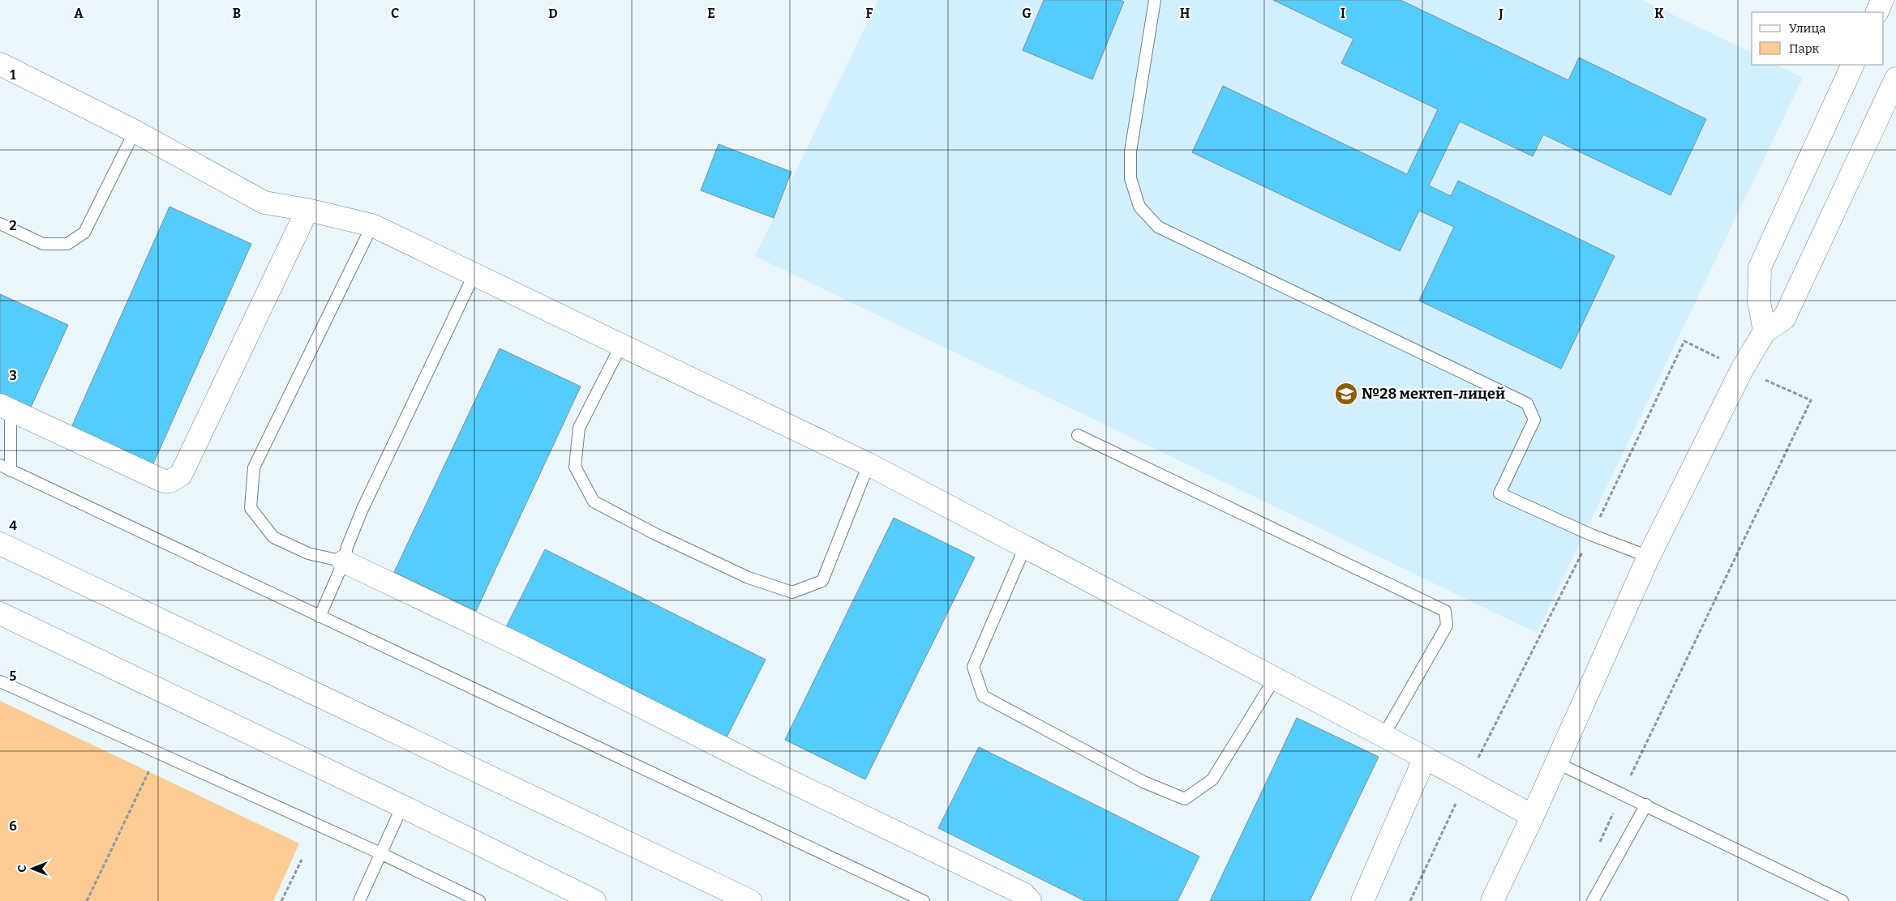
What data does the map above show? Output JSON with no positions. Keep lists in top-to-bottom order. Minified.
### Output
{"places":{"school or university":["№28 мектеп-лицей"]},"legend":["Улица","Парк"],"north":"left","grid":{"columns":["A","B","C","D","E","F","G","H","I","J","K"],"rows":["1","2","3","4","5","6"]}}
